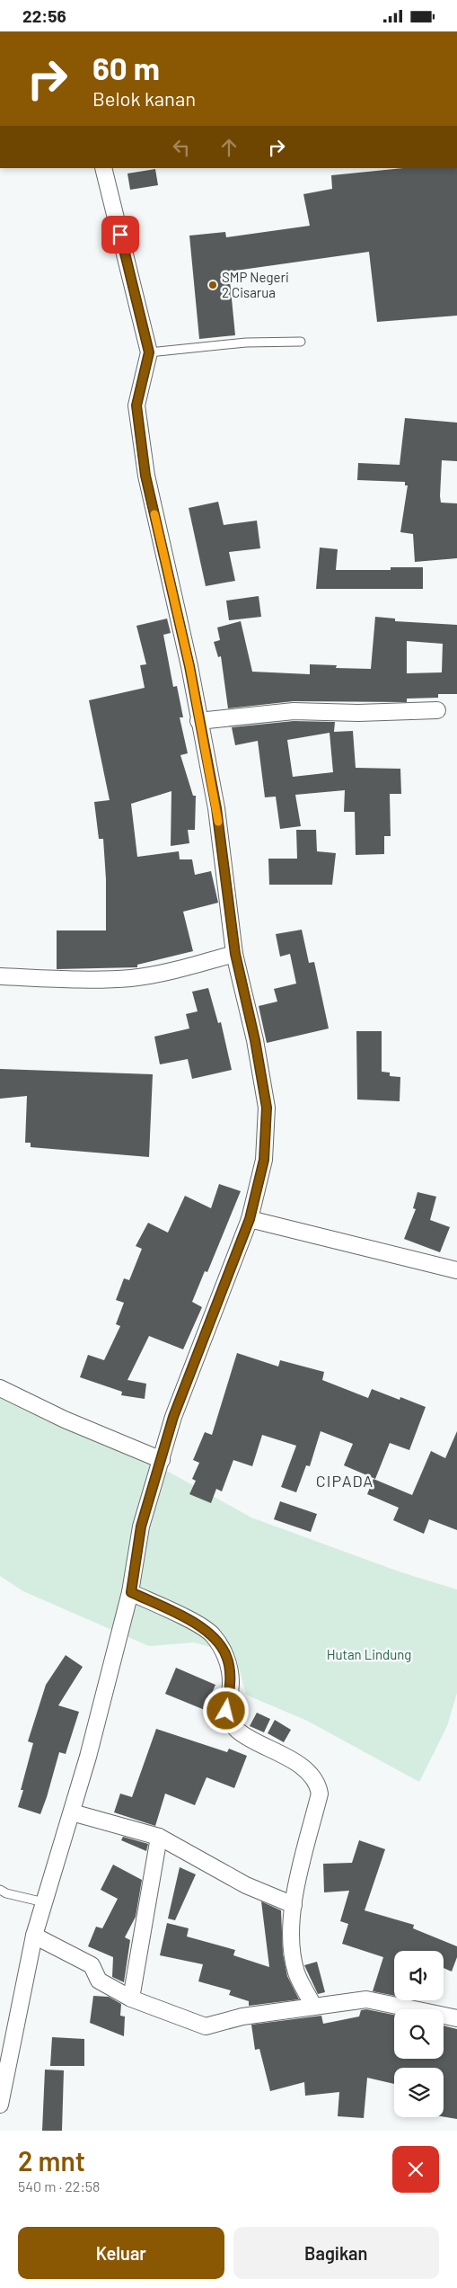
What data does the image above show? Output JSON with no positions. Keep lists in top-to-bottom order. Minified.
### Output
{"districts":["CIPADA"],"parks":["Hutan Lindung"],"places":["SMP Negeri 2 Cisarua"],"page":{"status":"22:56","turn":["60 m","Belok kanan"],"heading":["2 mnt","540 m · 22:58"],"buttons":["Keluar","Bagikan"]}}
